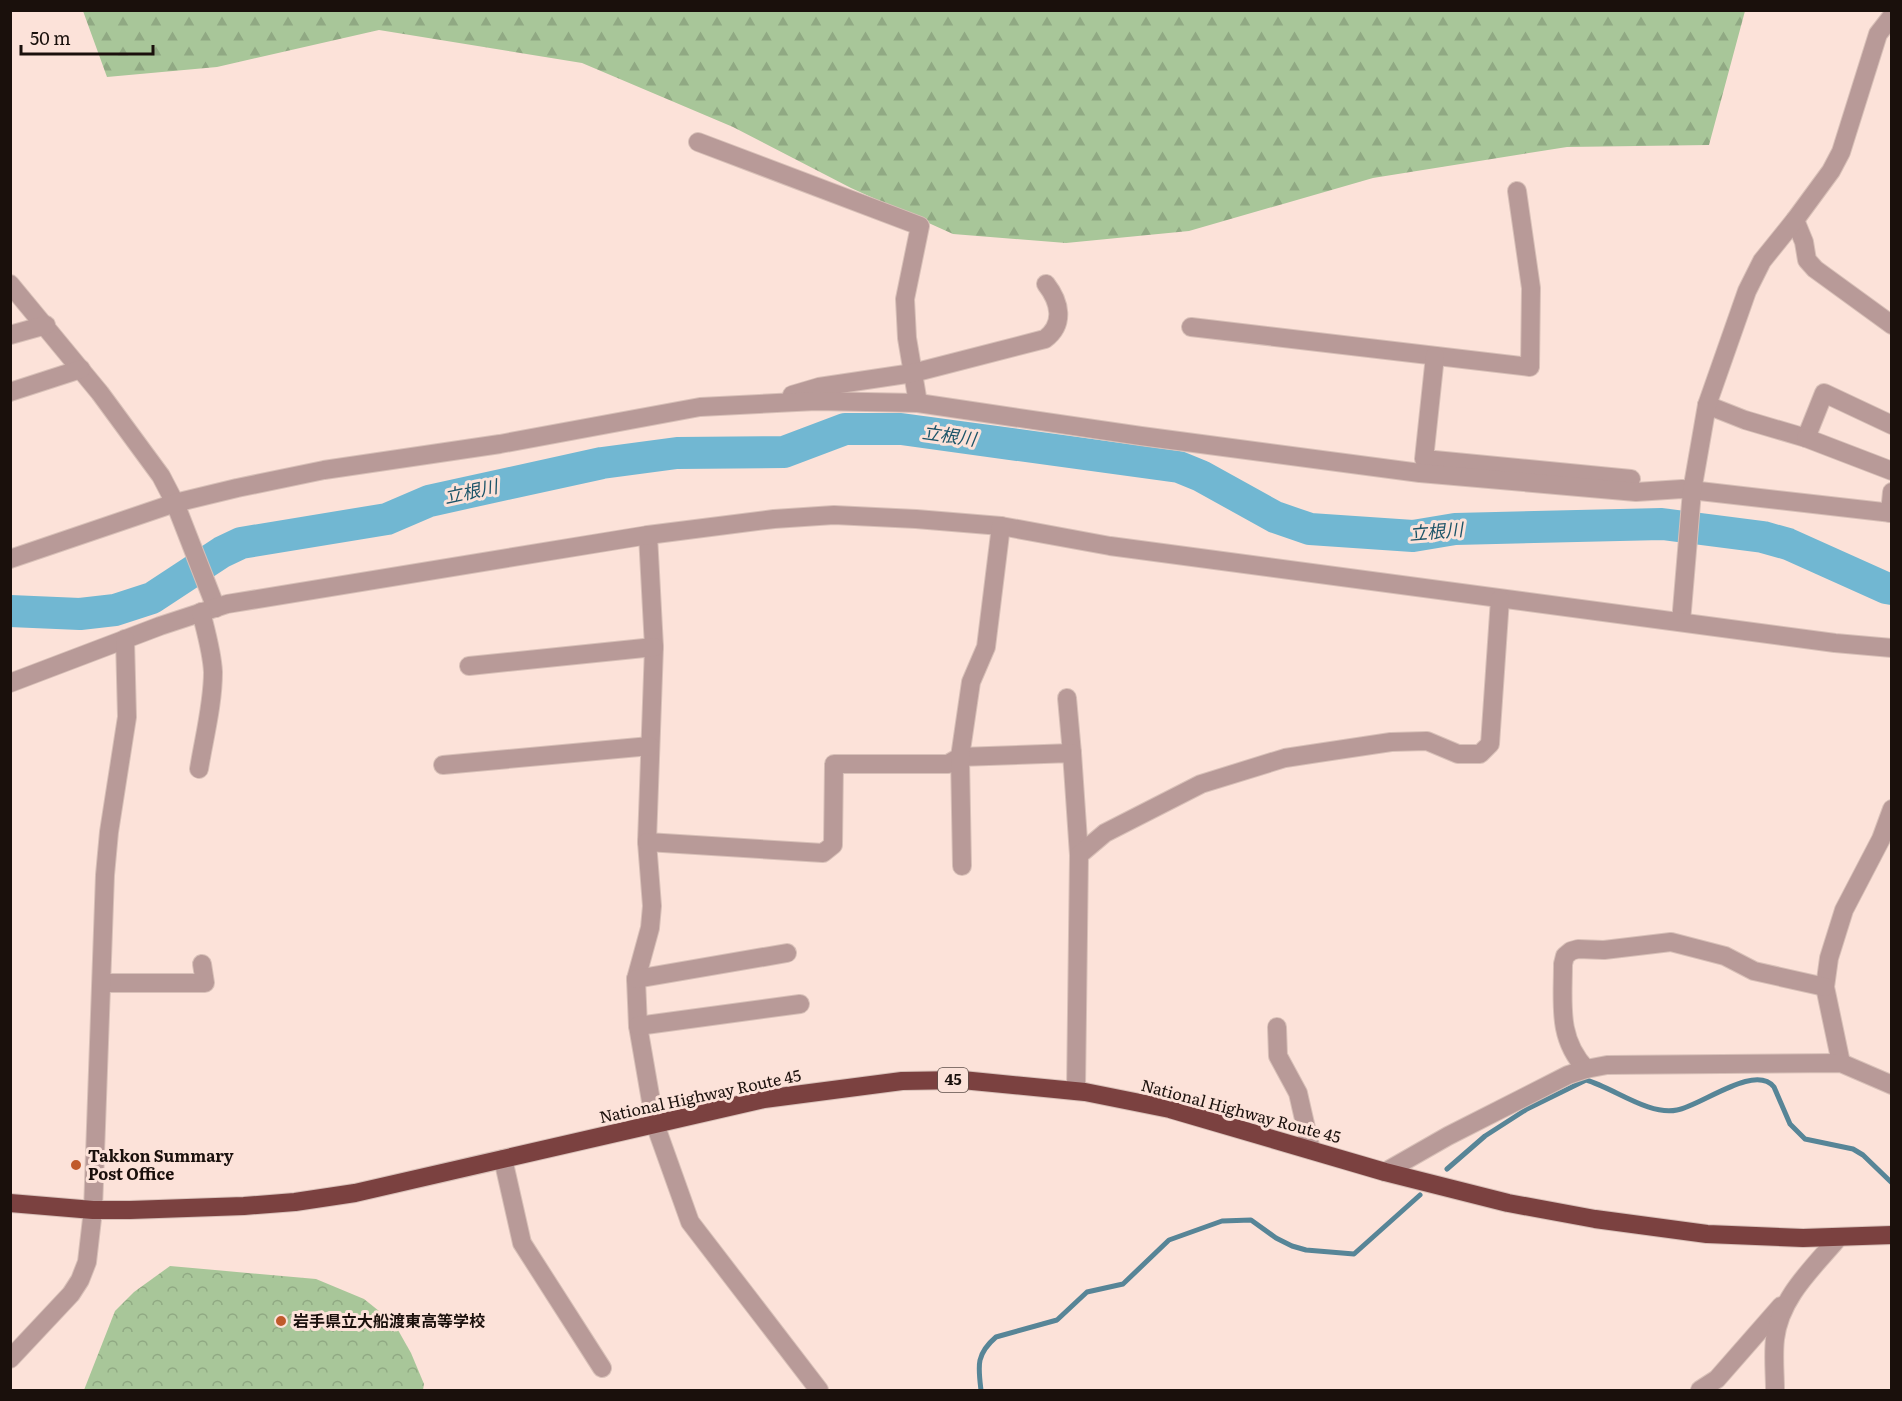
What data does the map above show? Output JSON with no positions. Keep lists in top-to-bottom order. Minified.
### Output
{"streets":{"highway":["45","National Highway Route 45"]},"water":["立根川"],"places":["Takkon Summary Post Office","岩手県立大船渡東高等学校"],"scale_bar":"50 m"}
